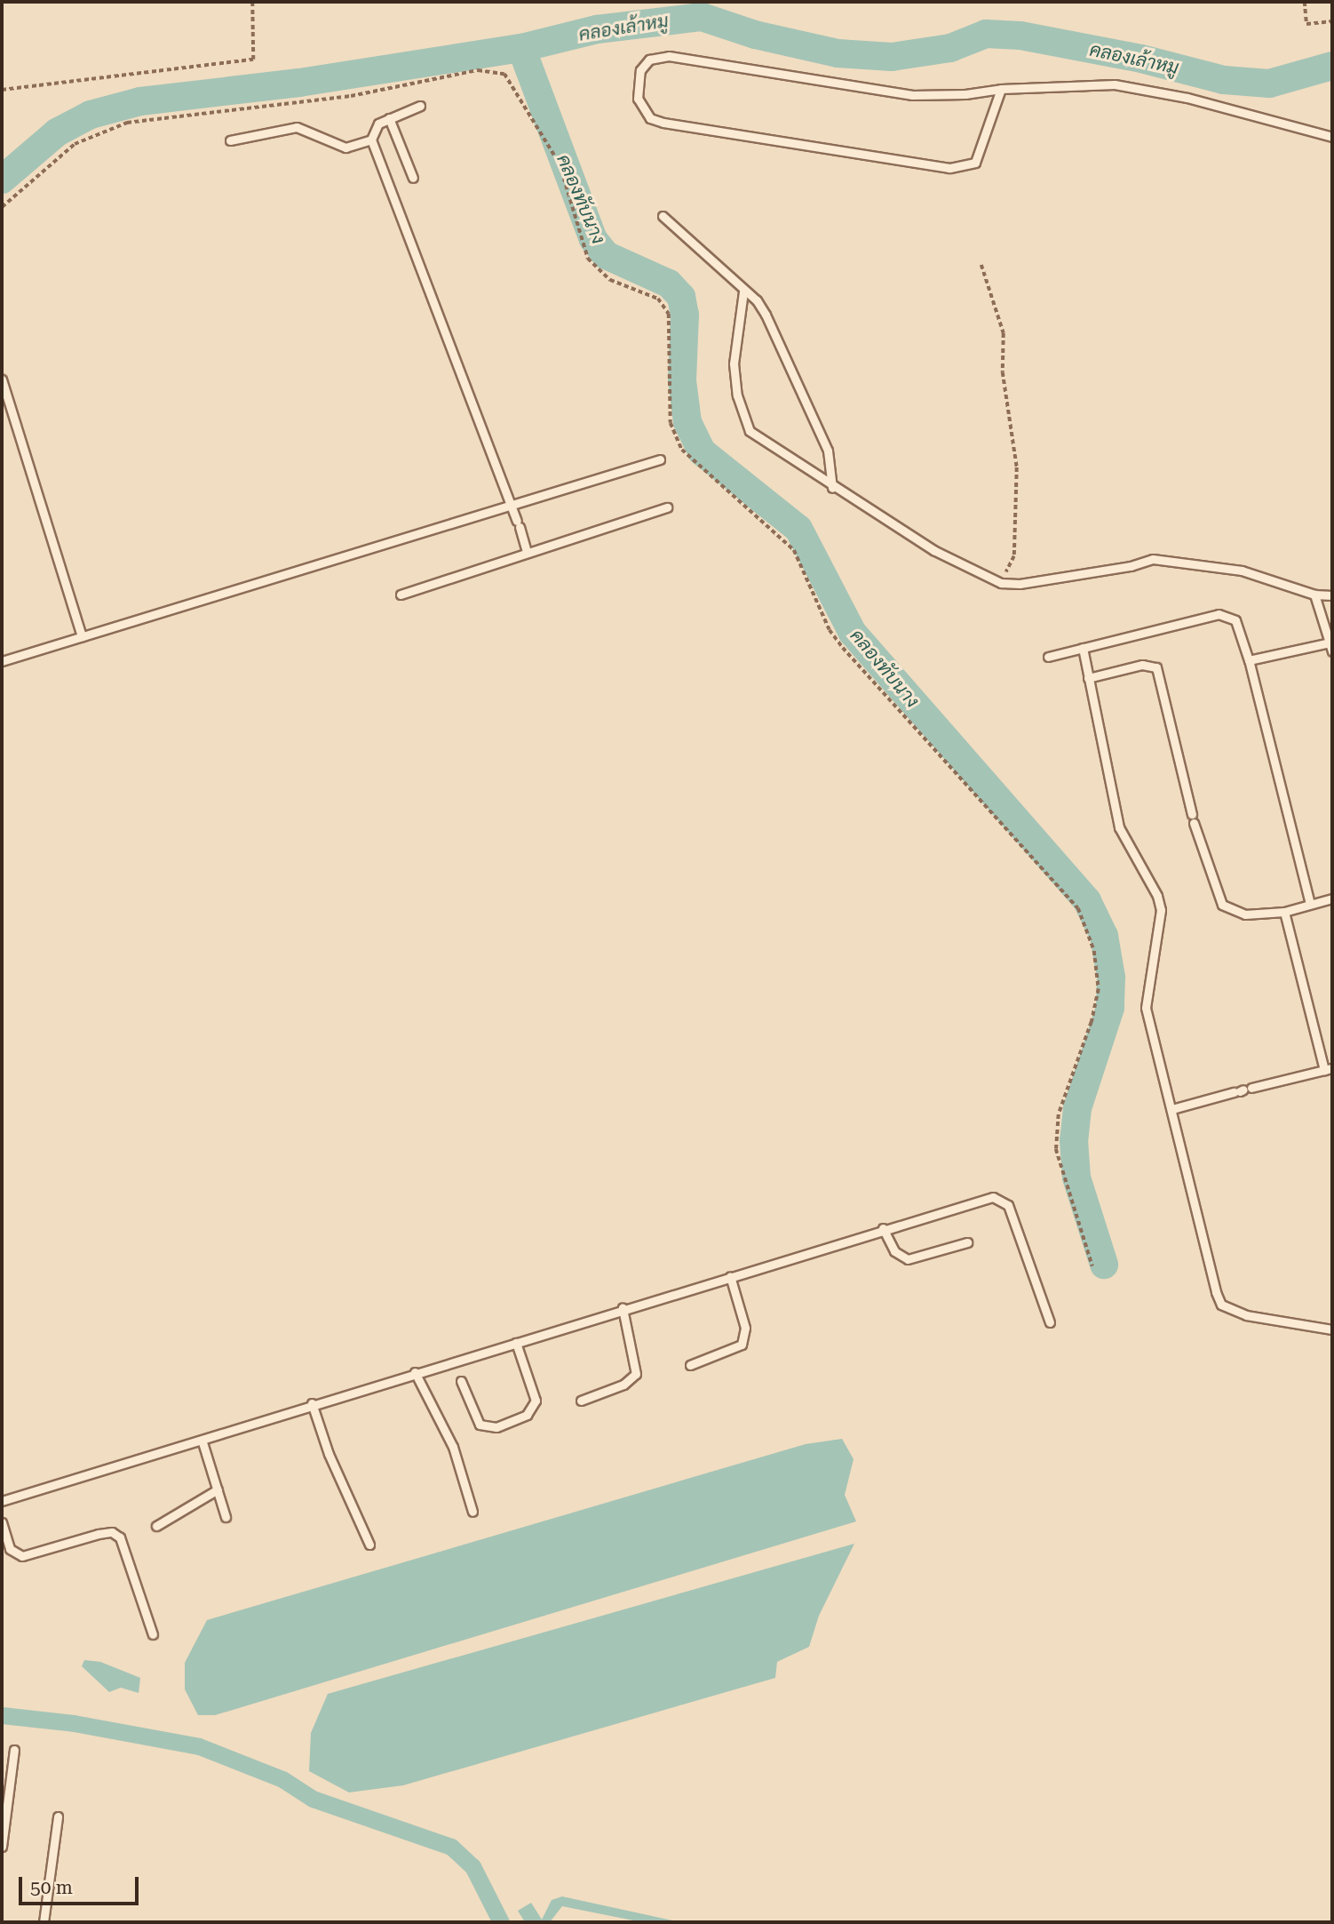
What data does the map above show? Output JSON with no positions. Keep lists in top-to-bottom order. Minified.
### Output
{"water":["คลองเล้าหมู","คลองทับนาง"],"scale_bar":"50 m"}
